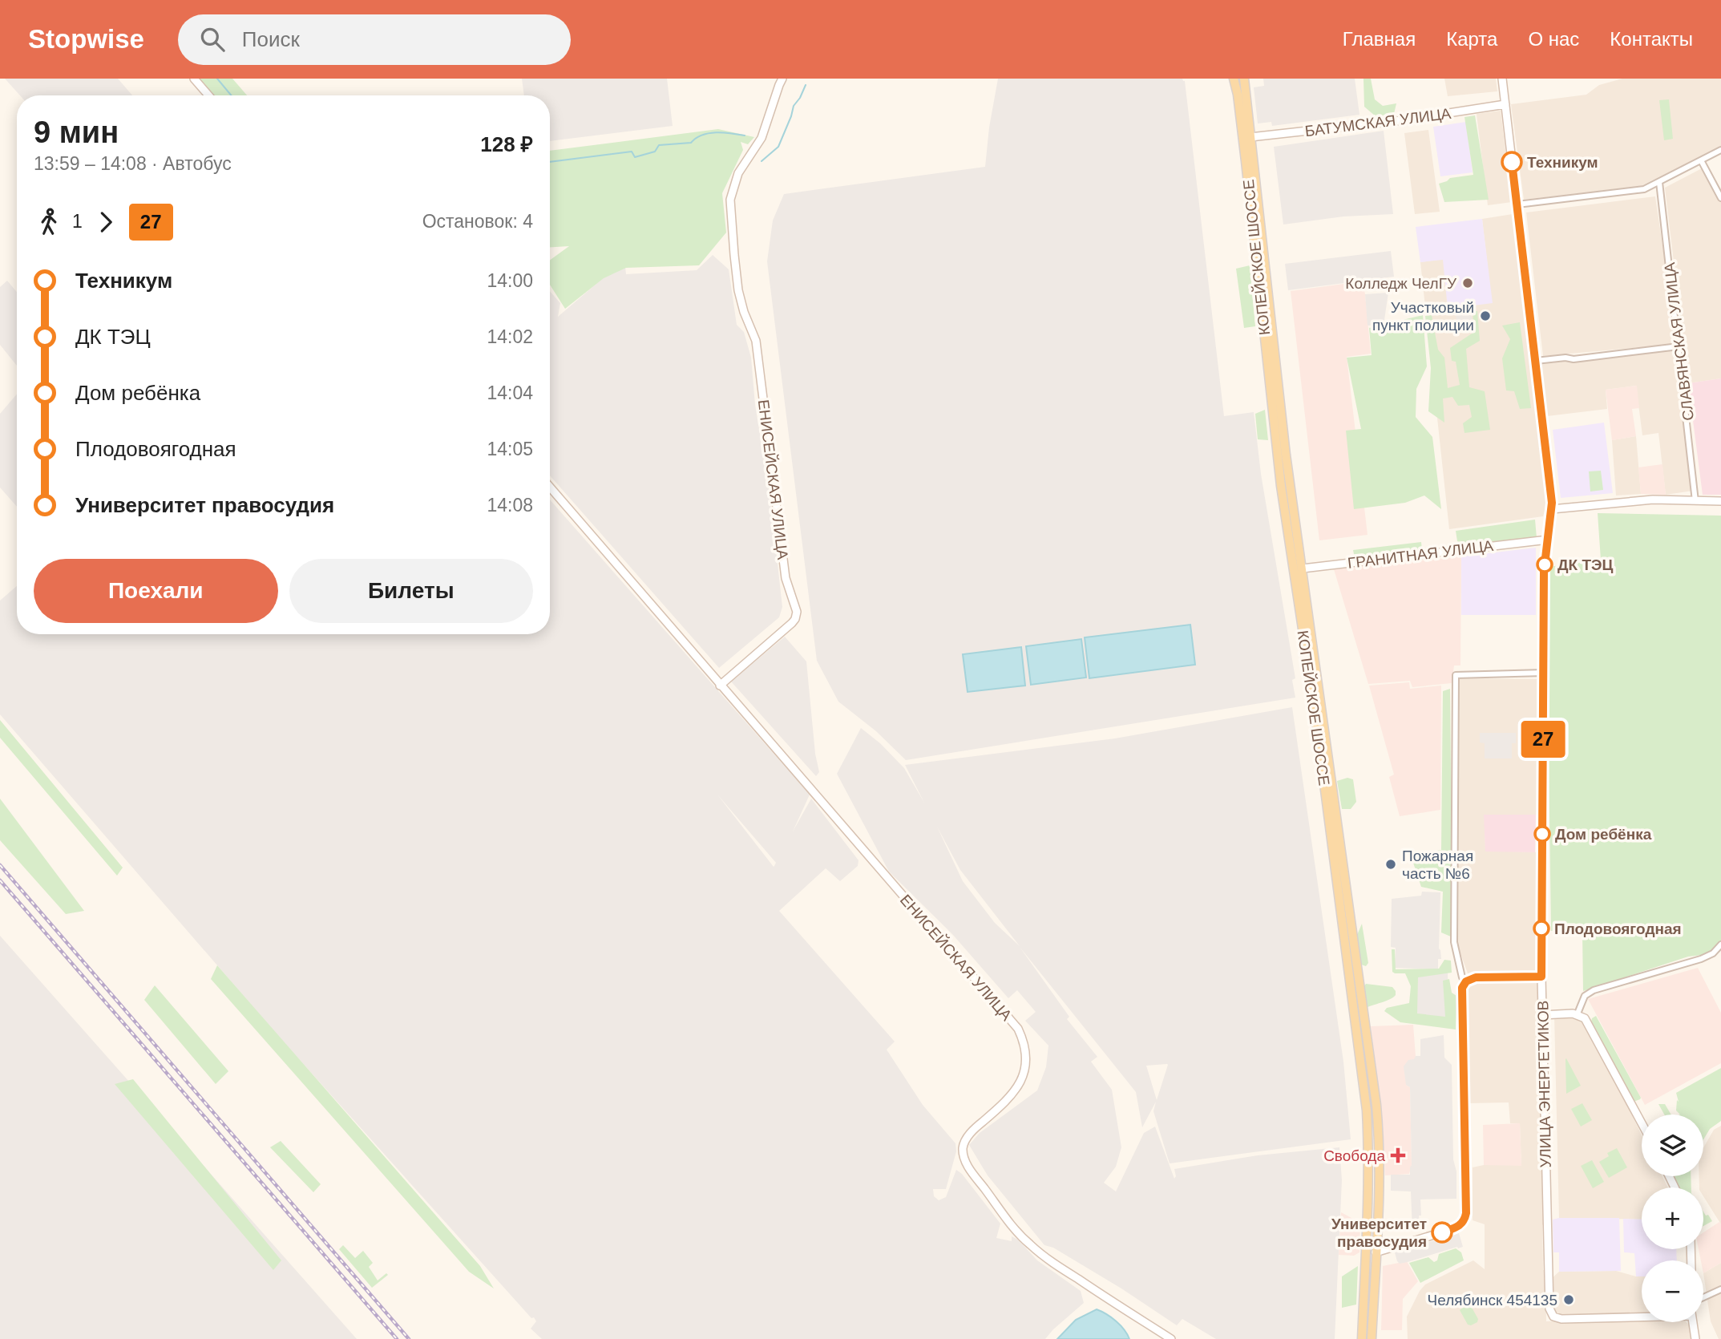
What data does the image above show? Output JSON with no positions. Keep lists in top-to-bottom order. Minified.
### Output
{"streets":{"main road":["КОПЕЙСКОЕ ШОССЕ"],"street":["БАТУМСКАЯ УЛИЦА","СЛАВЯНСКАЯ УЛИЦА","ЕНИСЕЙСКАЯ УЛИЦА","ГРАНИТНАЯ УЛИЦА","УЛИЦА ЭНЕРГЕТИКОВ"]},"crossings":[["БАТУМСКАЯ УЛИЦА","КОПЕЙСКОЕ ШОССЕ"],["БАТУМСКАЯ УЛИЦА","УЛИЦА ЭНЕРГЕТИКОВ"],["КОПЕЙСКОЕ ШОССЕ","ГРАНИТНАЯ УЛИЦА"],["ГРАНИТНАЯ УЛИЦА","УЛИЦА ЭНЕРГЕТИКОВ"]],"places":{"other":["Техникум","Колледж ЧелГУ","Участковый пункт полиции","ДК ТЭЦ","Дом ребёнка","Пожарная часть №6","Плодовоягодная","Университет правосудия","Челябинск 454135"],"health":["Свобода"]},"lines":["bus line 27"],"page":{"header":"Stopwise","search":"Поиск","nav":["Главная","Карта","О нас","Контакты"],"on_map":"27","heading":["9 мин","13:59 – 14:08 · Автобус","128 ₽"],"legs":["1","27","Остановок: 4"],"list":[{"name":"Техникум","value":"14:00"},{"name":"ДК ТЭЦ","value":"14:02"},{"name":"Дом ребёнка","value":"14:04"},{"name":"Плодовоягодная","value":"14:05"},{"name":"Университет правосудия","value":"14:08"}],"buttons":["Поехали","Билеты"],"map_buttons":["+","−"]}}
